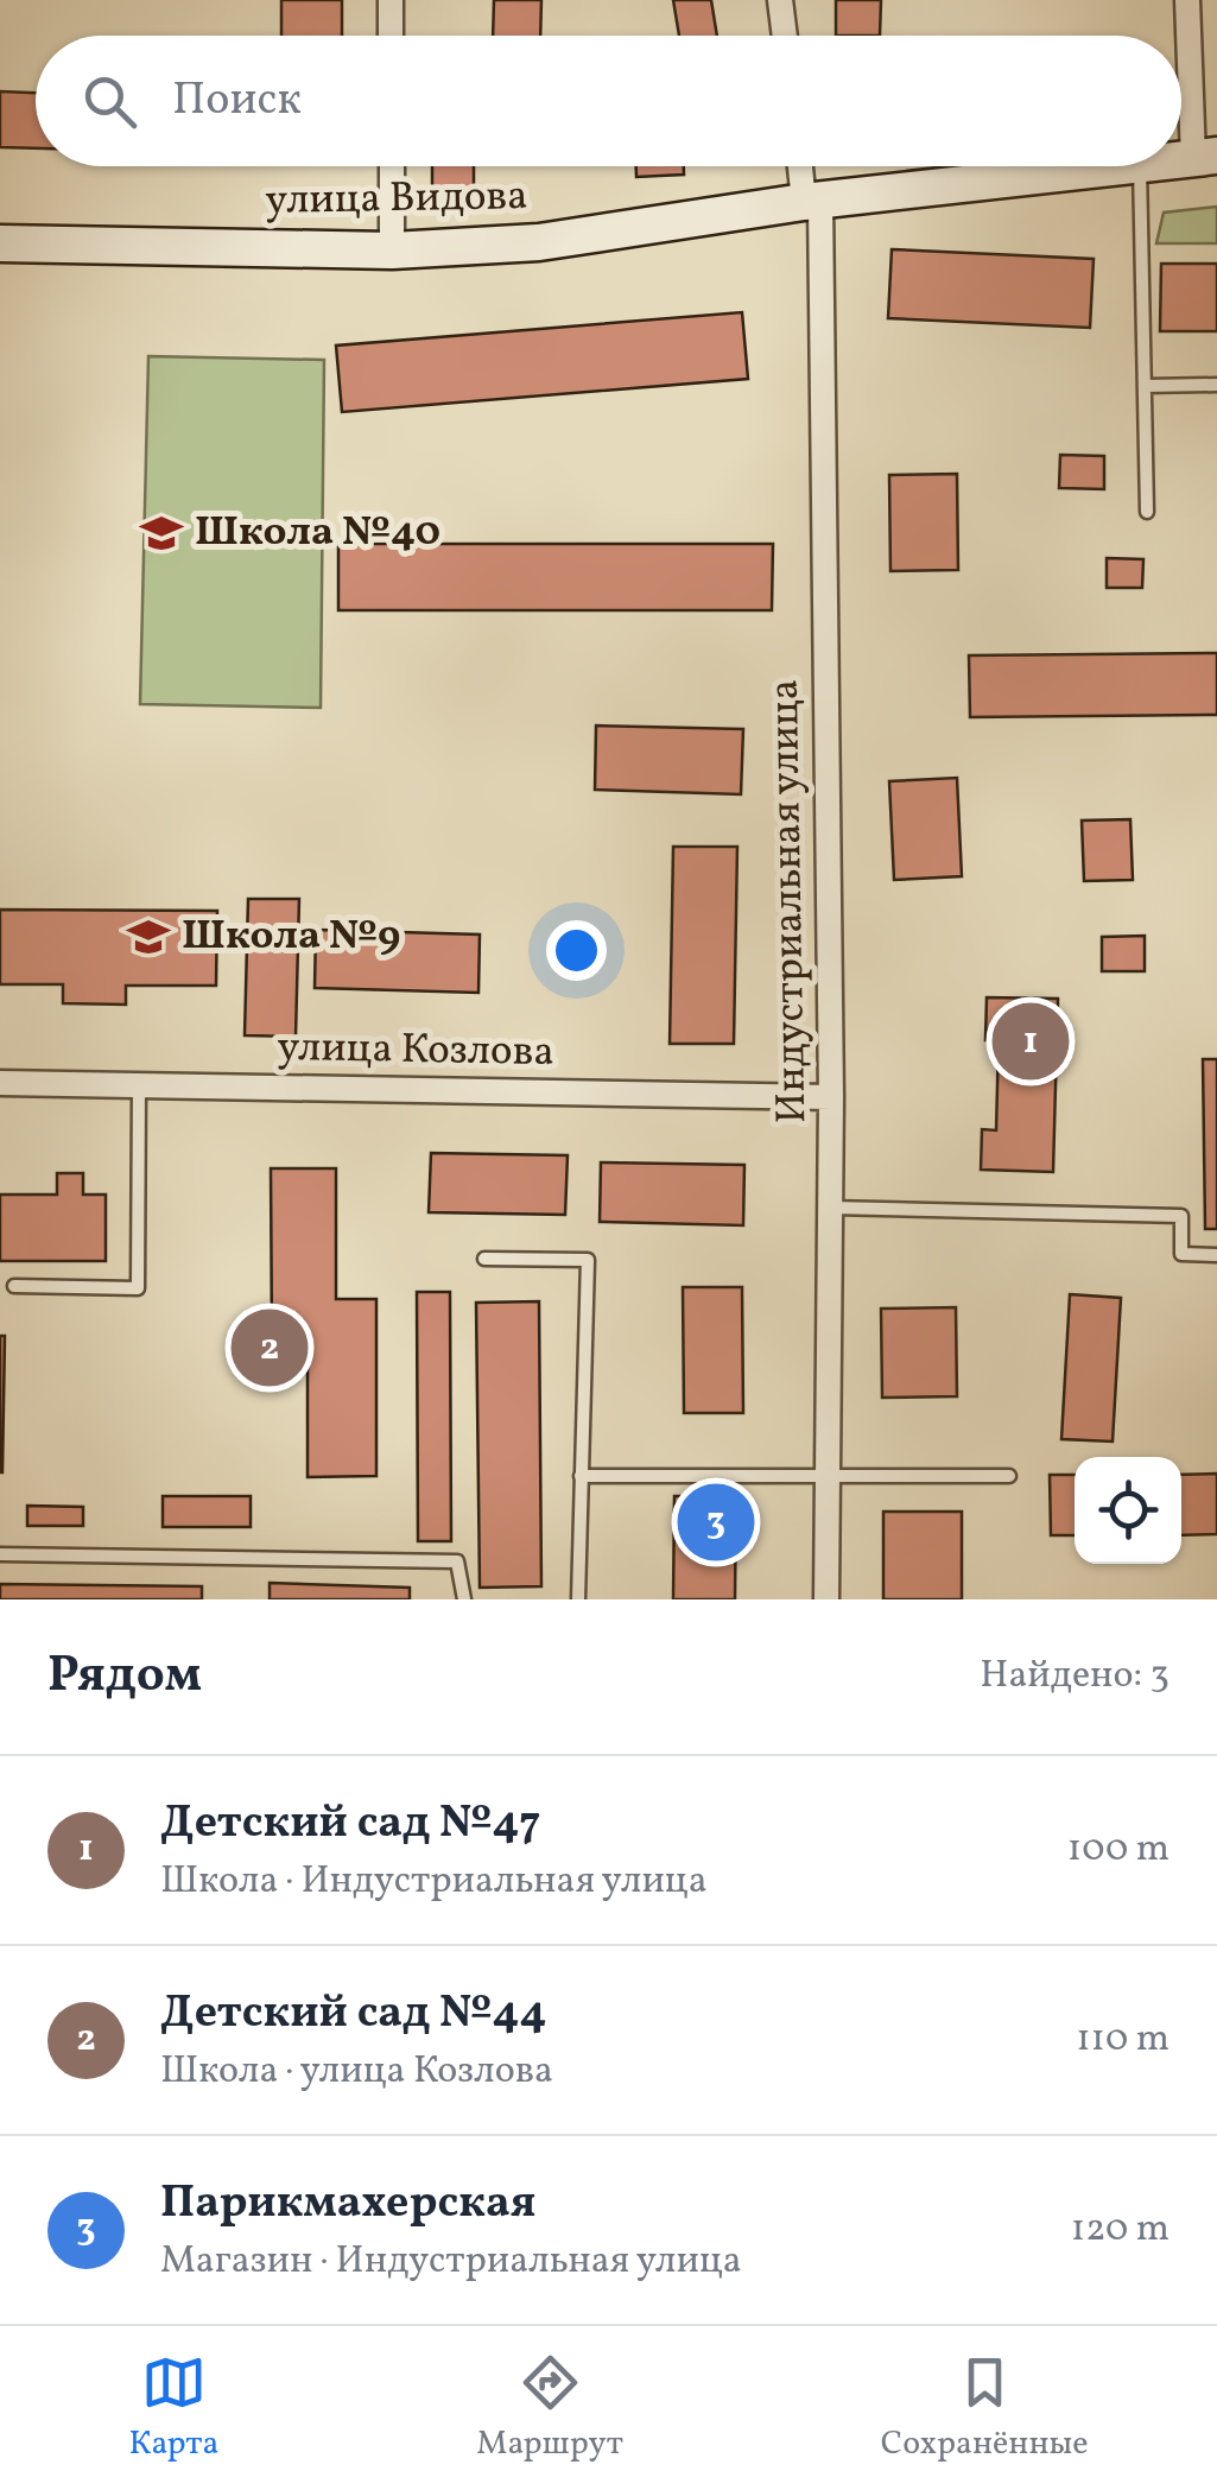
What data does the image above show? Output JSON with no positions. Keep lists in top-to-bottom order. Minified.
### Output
{"streets":{"street":["улица Видова","Индустриальная улица","улица Козлова"]},"crossings":[["улица Видова","Индустриальная улица"],["Индустриальная улица","улица Козлова"]],"places":{"school or university":["Школа №40","Школа №9"]},"page":{"search":"Поиск","pins":["1","2","3"],"heading":["Рядом","Найдено: 3"],"list":[{"mark":"1","name":"Детский сад №47","note":"Школа · Индустриальная улица","value":"100 m"},{"mark":"2","name":"Детский сад №44","note":"Школа · улица Козлова","value":"110 m"},{"mark":"3","name":"Парикмахерская","note":"Магазин · Индустриальная улица","value":"120 m"}],"nav":["Карта","Маршрут","Сохранённые"]}}
